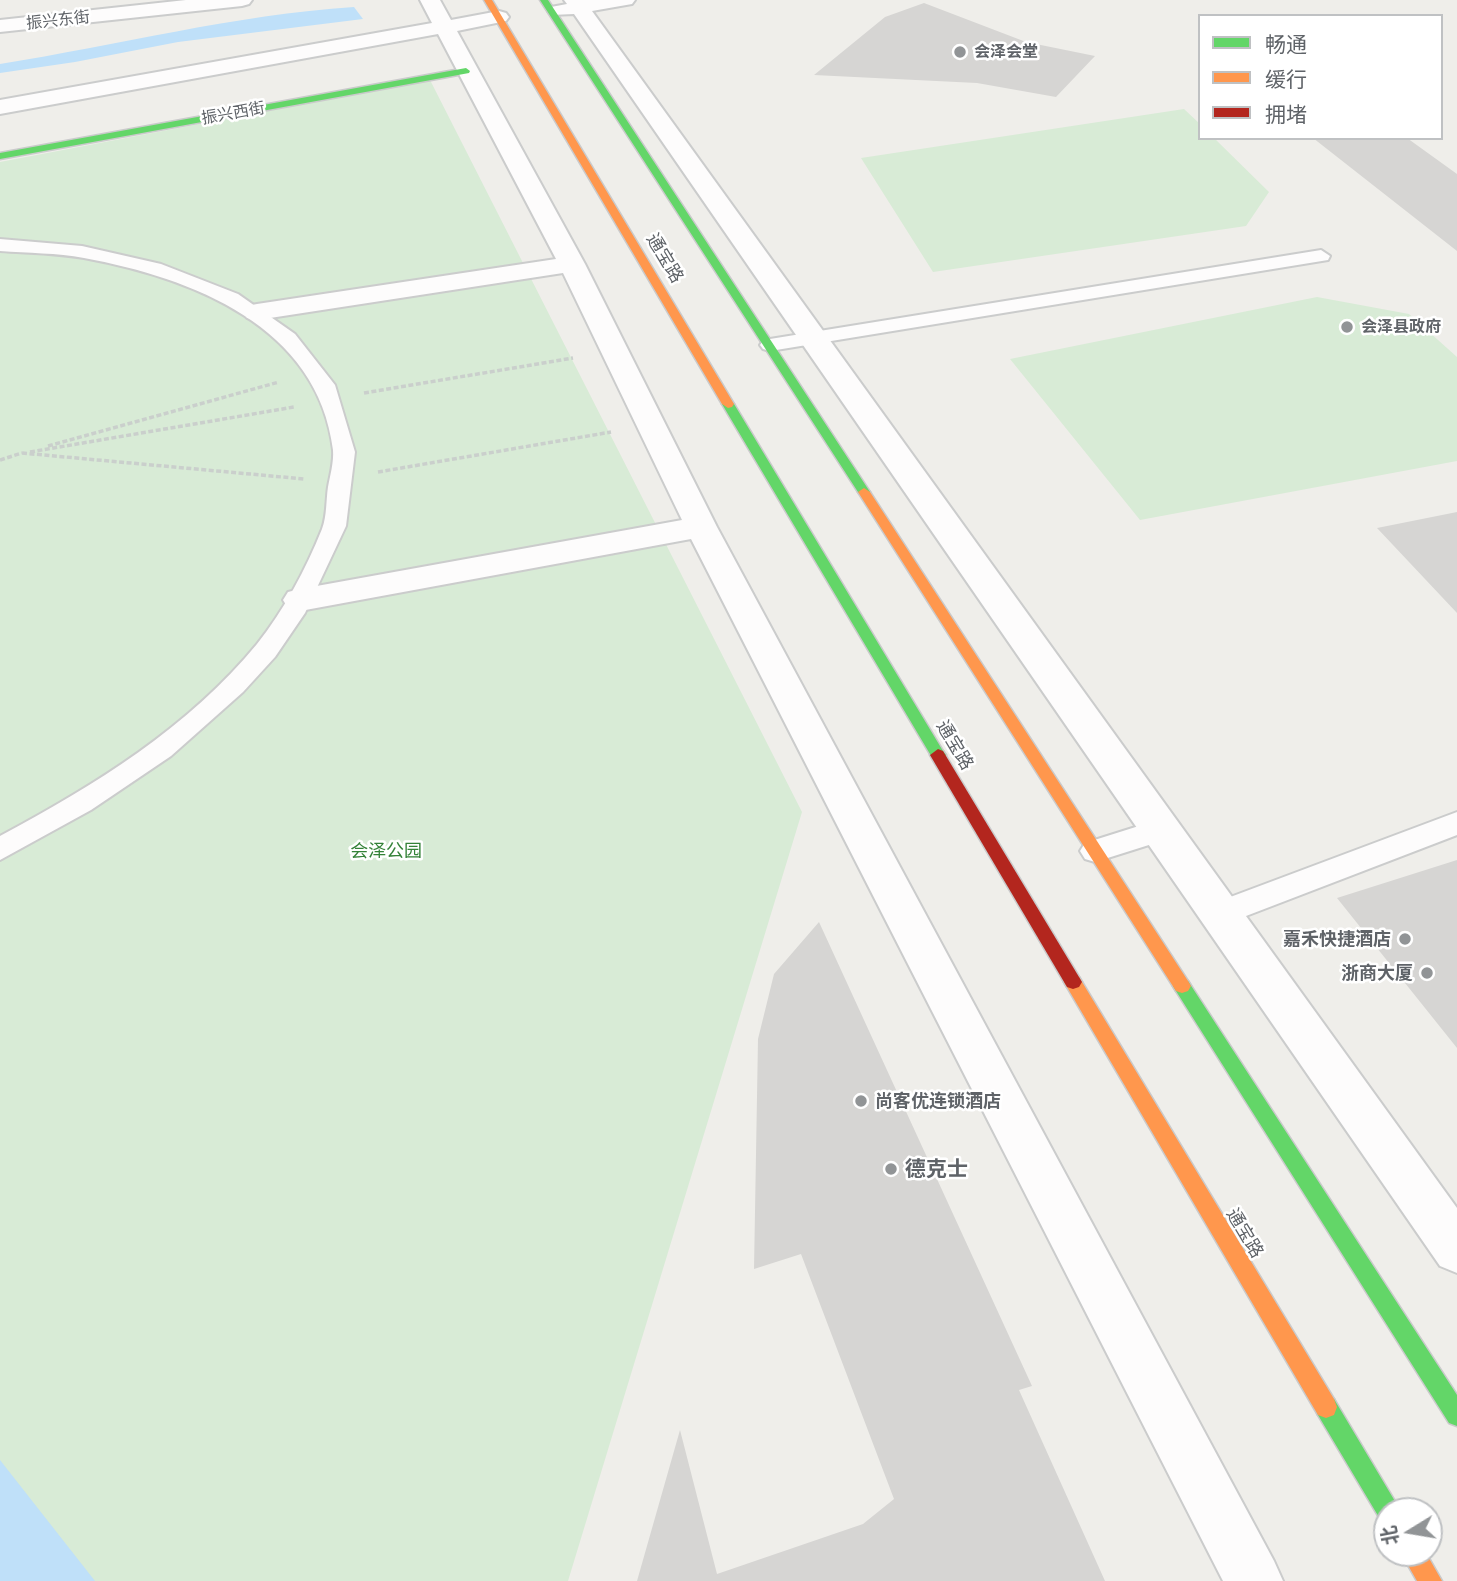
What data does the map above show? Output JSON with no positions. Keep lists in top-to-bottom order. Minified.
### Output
{"streets":{"main road":["振兴西街","通宝路"],"street":["振兴东街"]},"parks":["会泽公园"],"places":["会泽会堂","会泽县政府","嘉禾快捷酒店","浙商大厦","尚客优连锁酒店","德克士"],"legend":["畅通","缓行","拥堵"],"north":"left"}
